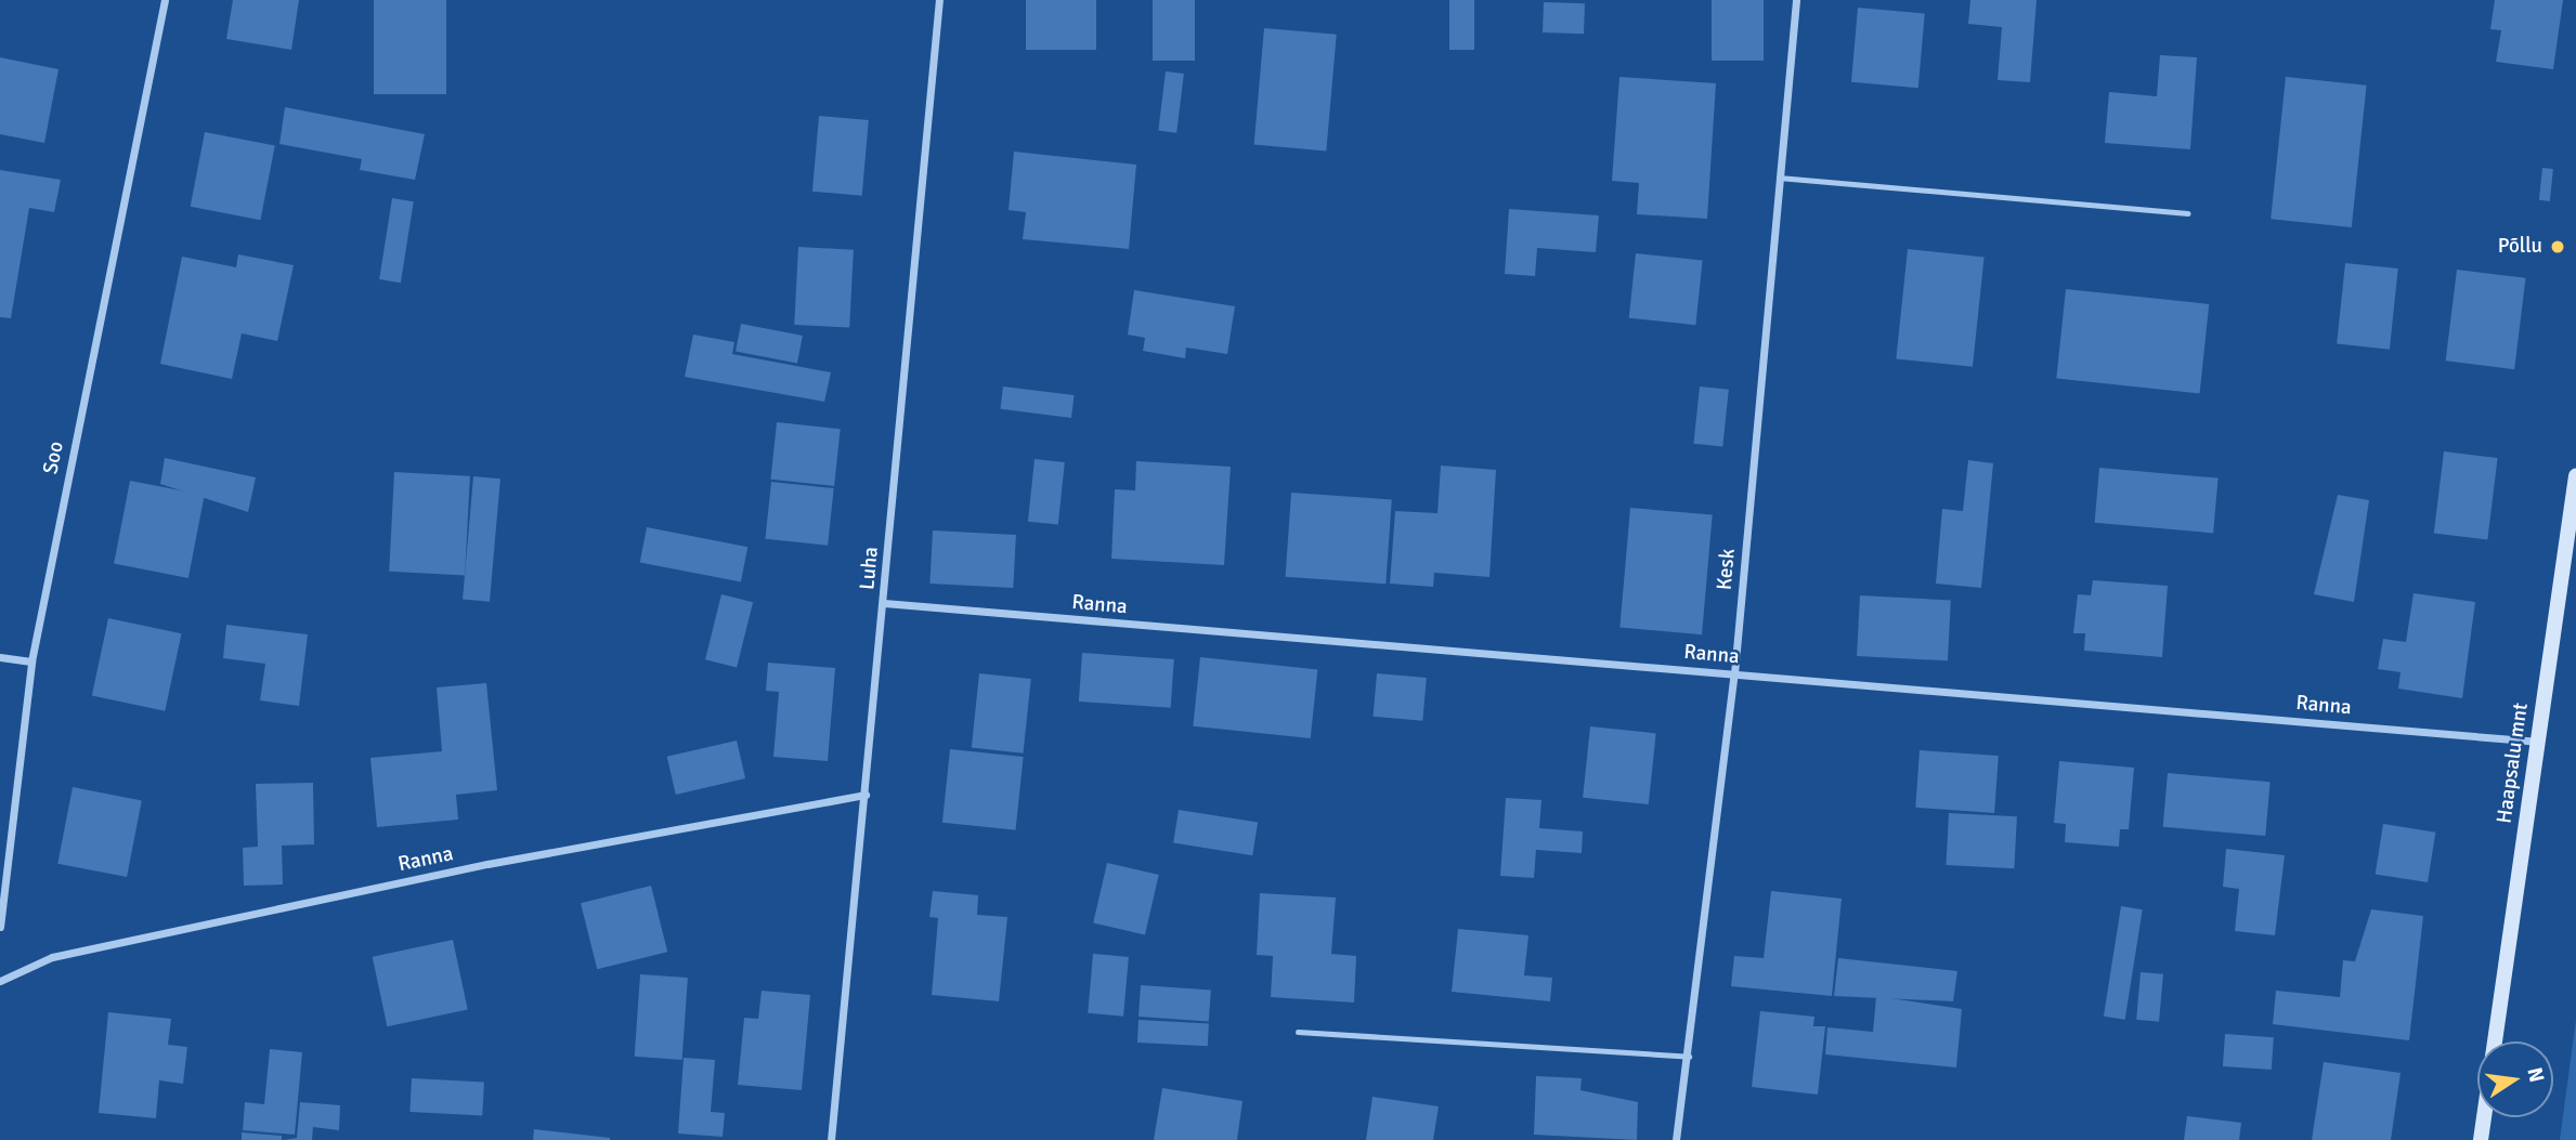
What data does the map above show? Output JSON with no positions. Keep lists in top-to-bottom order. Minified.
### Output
{"streets":{"main road":["Haapsalu mnt"],"street":["Soo","Luha","Kesk","Ranna"]},"crossings":[["Luha","Ranna"],["Kesk","Ranna"],["Ranna","Haapsalu mnt"]],"places":["Põllu"],"north":"right"}
